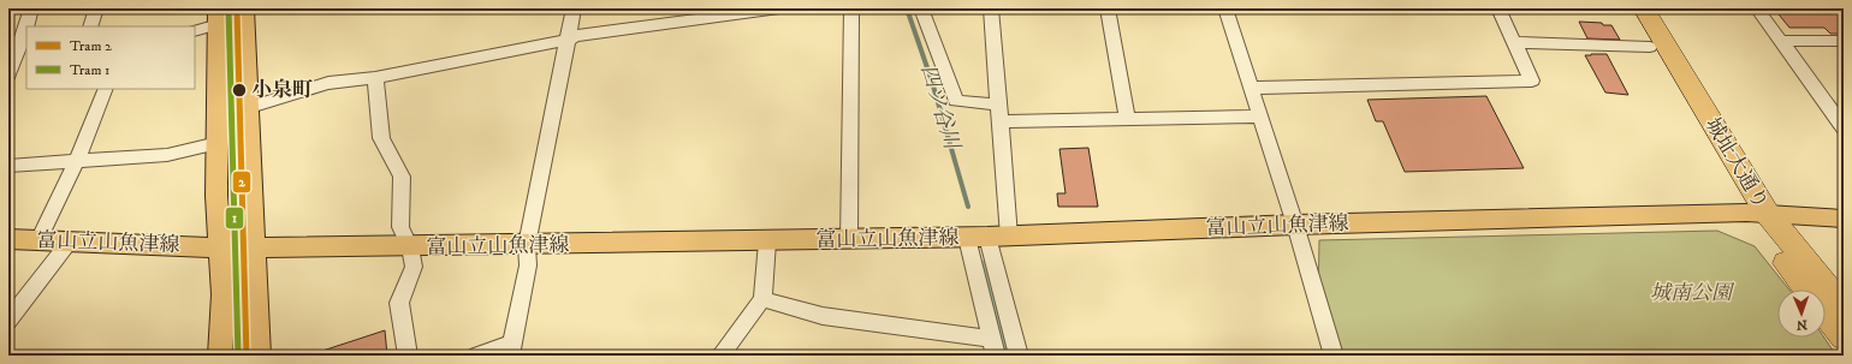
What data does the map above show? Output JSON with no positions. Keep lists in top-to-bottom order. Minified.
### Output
{"streets":{"highway":["城址大通り"],"main road":["富山立山魚津線"]},"crossings":[["城址大通り","富山立山魚津線"]],"water":["四ツ谷川"],"parks":["城南公園"],"places":["小泉町"],"lines":["tram line 2","tram line 1"],"legend":["Tram 2","Tram 1"],"north":"bottom"}
